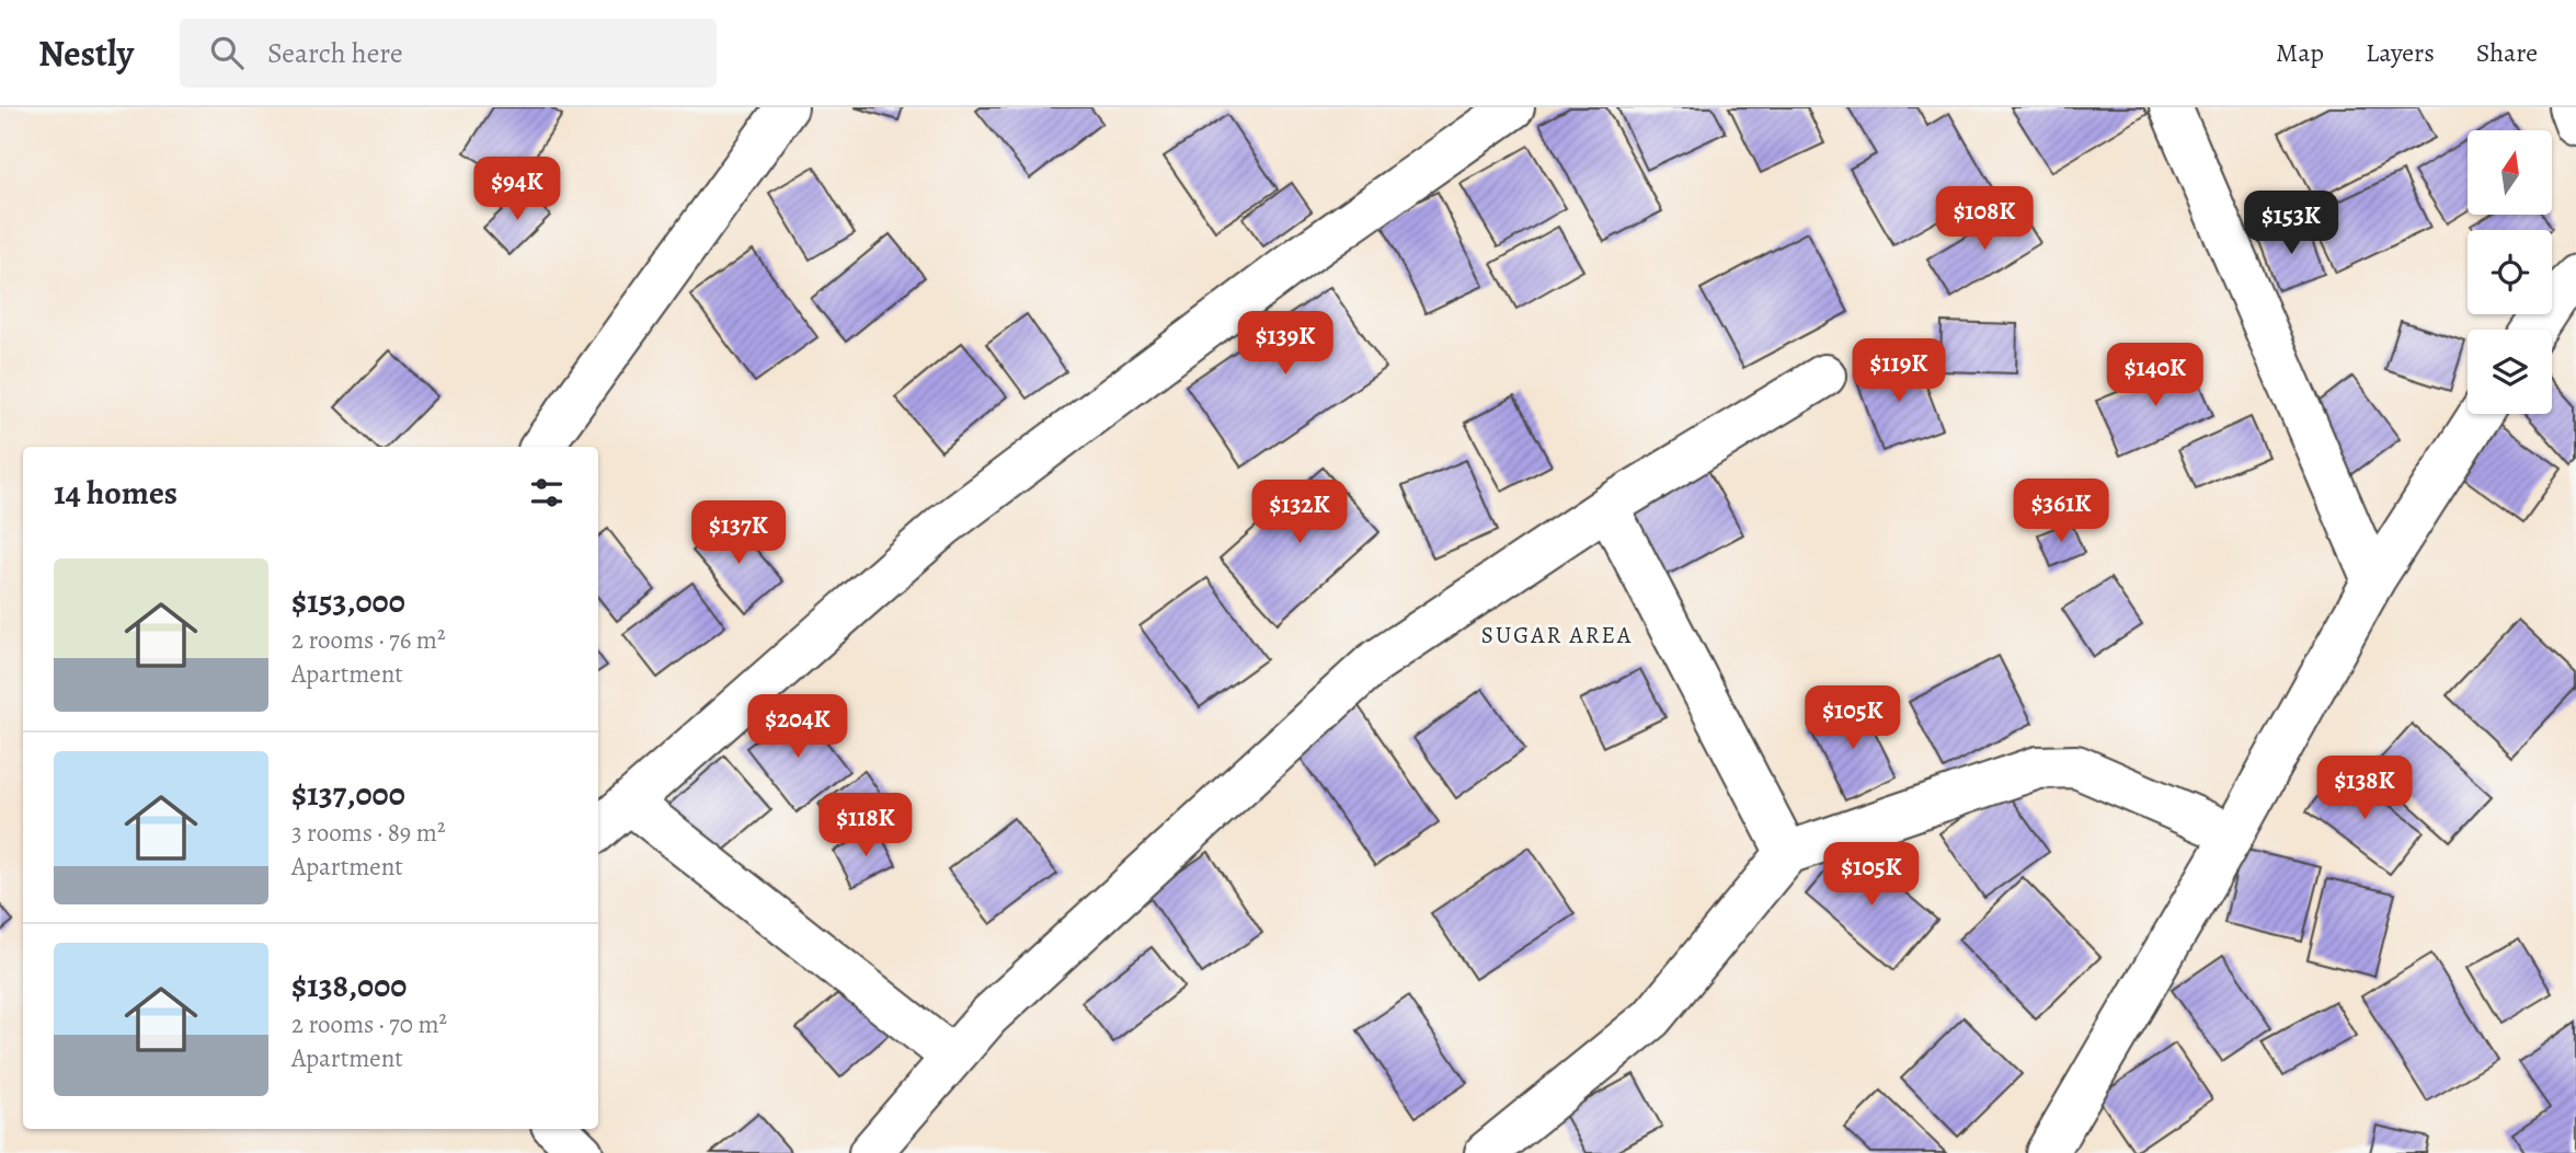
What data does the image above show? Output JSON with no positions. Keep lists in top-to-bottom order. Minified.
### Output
{"districts":["SUGAR AREA"],"north":"top","page":{"header":"Nestly","search":"Search here","nav":["Map","Layers","Share"],"price":["$94K","$108K","$153K","$139K","$119K","$140K","$361K","$132K","$137K","$105K","$204K","$138K","$118K","$105K"],"heading":"14 homes","list":[{"name":"$153,000","note":"2 rooms · 76 m² · Apartment"},{"name":"$137,000","note":"3 rooms · 89 m² · Apartment"},{"name":"$138,000","note":"2 rooms · 70 m² · Apartment"}]}}
